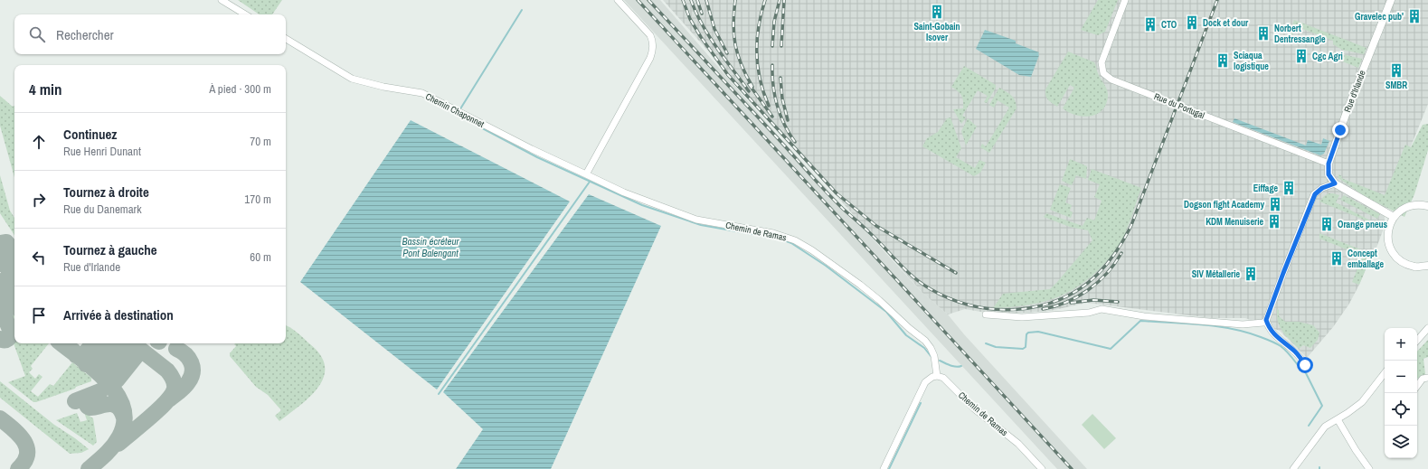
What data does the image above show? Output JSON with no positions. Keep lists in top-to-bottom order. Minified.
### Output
{"streets":{"street":["Rue d'Irlande","Rue du Portugal","Chemin Chaponnet","Chemin de Ramas"]},"crossings":[["Rue d'Irlande","Rue du Portugal"],["Chemin Chaponnet","Chemin de Ramas"]],"water":["Bassin écréteur Pont Balengant"],"places":{"building":["Saint-Gobain Isover","Gravelec pub'","Dock et dour","CTO","Norbert Dentressangle","Cgc Agri","Sciaqua logistique","SMBR","Eiffage","Dogson fight Academy","KDM Menuiserie","Orange pneus","Concept emballage","SIV Métallerie"]},"page":{"search":"Rechercher","heading":["4 min","À pied · 300 m"],"list":[["Continuez","Rue Henri Dunant","70 m"],["Tournez à droite","Rue du Danemark","170 m"],["Tournez à gauche","Rue d'Irlande","60 m"],"Arrivée à destination"],"map_buttons":["+","−"]}}
